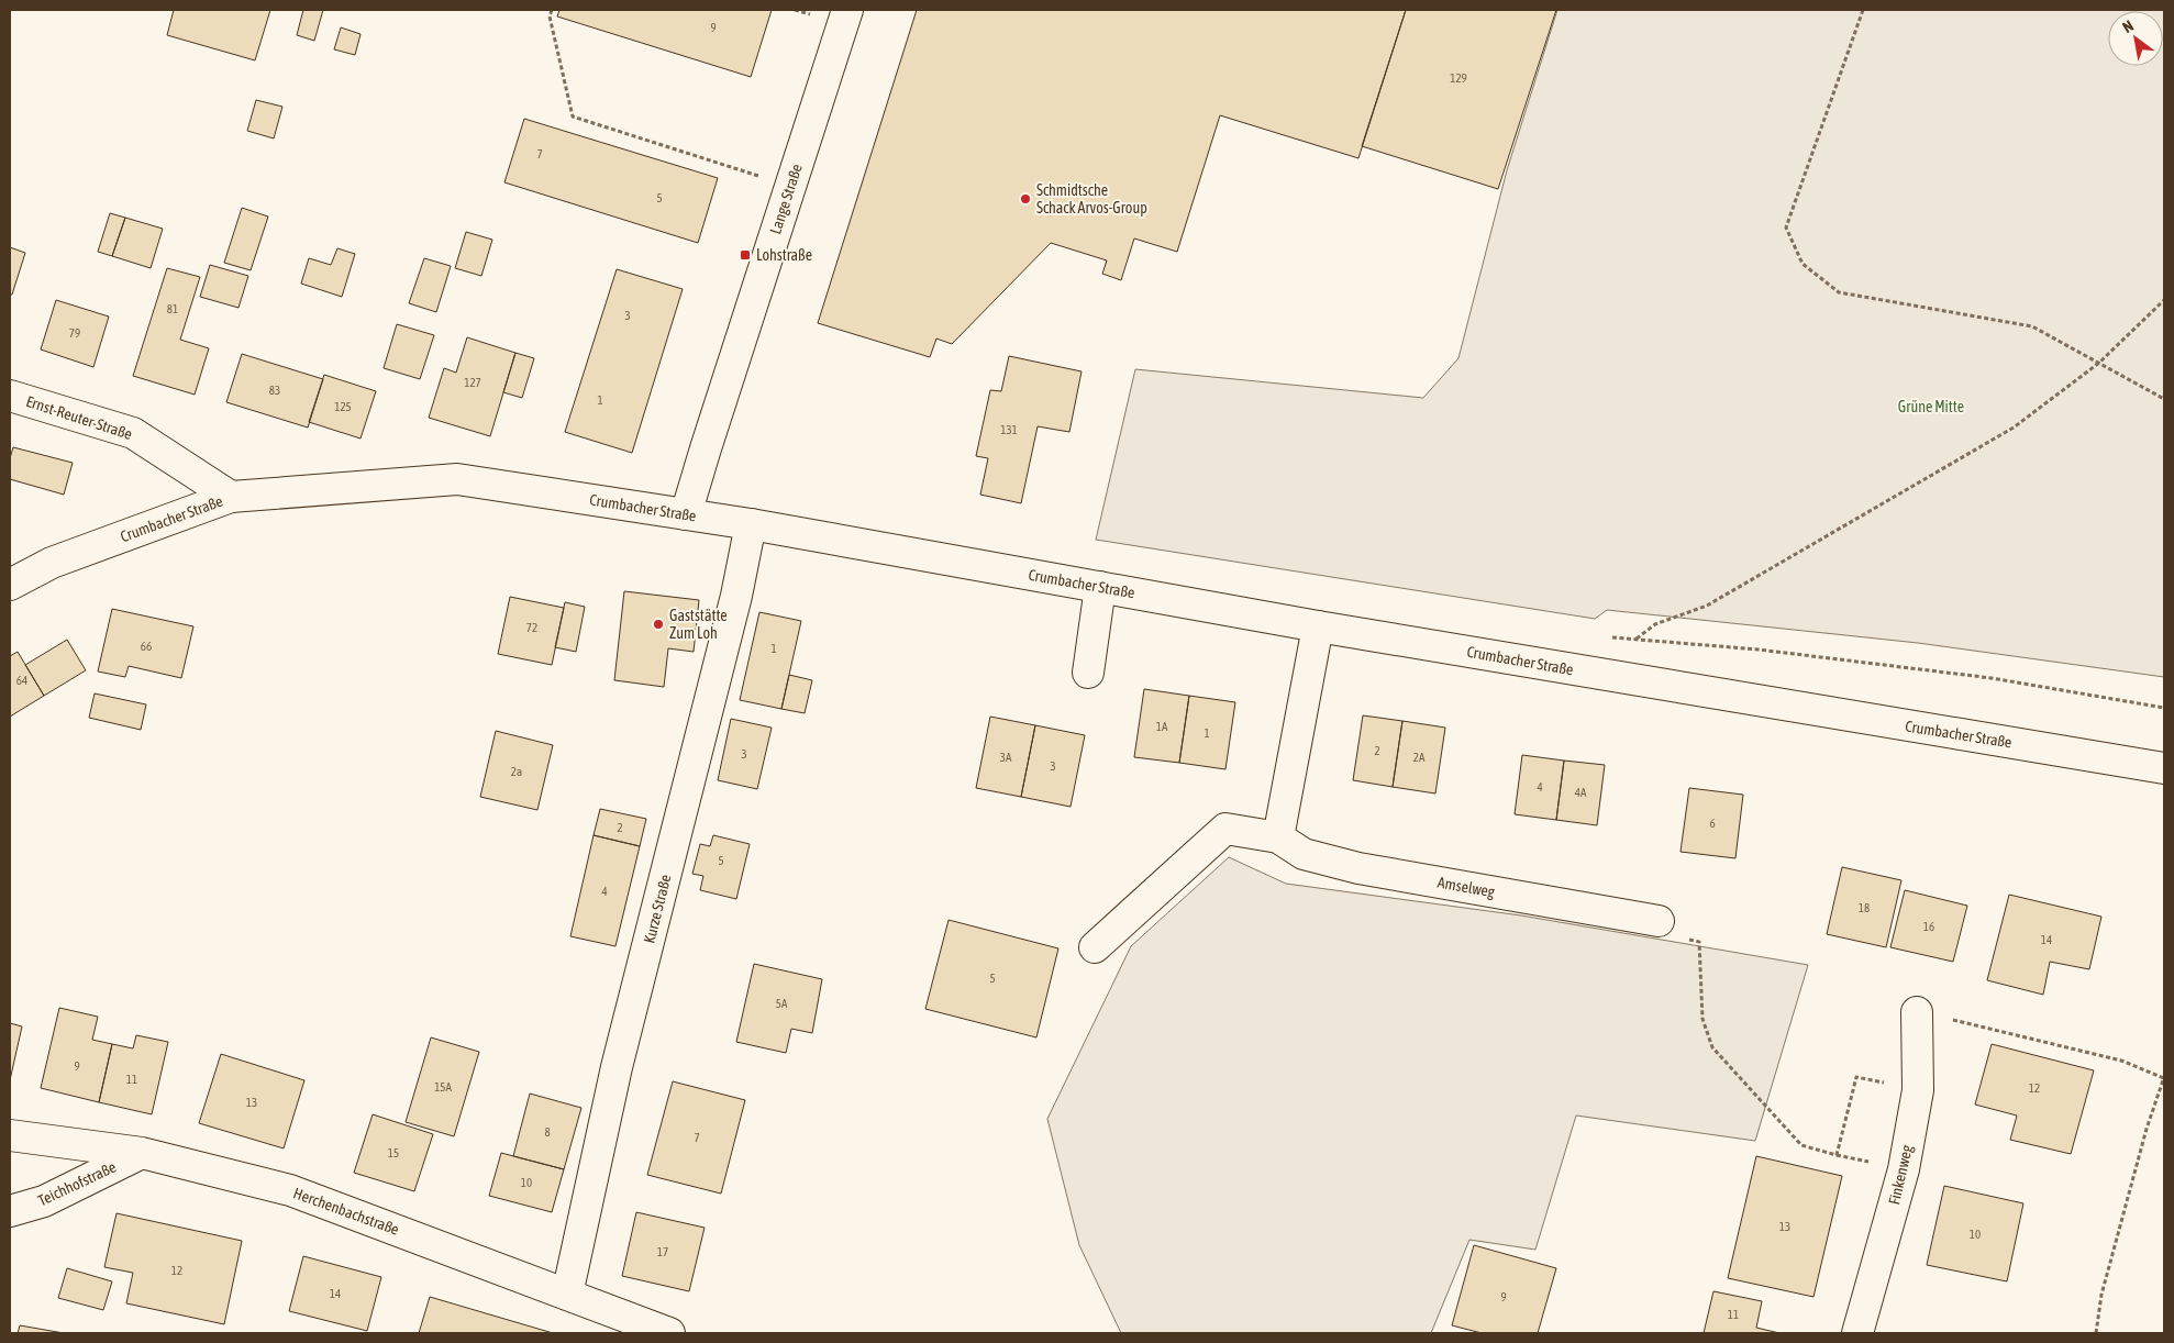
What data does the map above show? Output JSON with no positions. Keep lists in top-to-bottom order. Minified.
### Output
{"streets":{"street":["Lange Straße","Ernst-Reuter-Straße","Crumbacher Straße","Amselweg","Kurze Straße","Finkenweg","Teichhofstraße","Herchenbachstraße"]},"crossings":[["Lange Straße","Crumbacher Straße"],["Ernst-Reuter-Straße","Crumbacher Straße"],["Crumbacher Straße","Kurze Straße"],["Kurze Straße","Herchenbachstraße"],["Teichhofstraße","Herchenbachstraße"]],"parks":["Grüne Mitte"],"places":{"other":["Schmidtsche Schack Arvos-Group","Gaststätte Zum Loh"],"transit":["Lohstraße"]},"house_numbers":["9","129","7","5","81","3","79","127","83","1","125","131","72","66","1","64","1A","1","2","3","3A","2A","3","2a","4","4A","6","2","5","4","18","16","14","5","5A","9","11","15A","12","13","8","7","15","10","13","10","17","12","14","9","11"],"north":"top left"}
